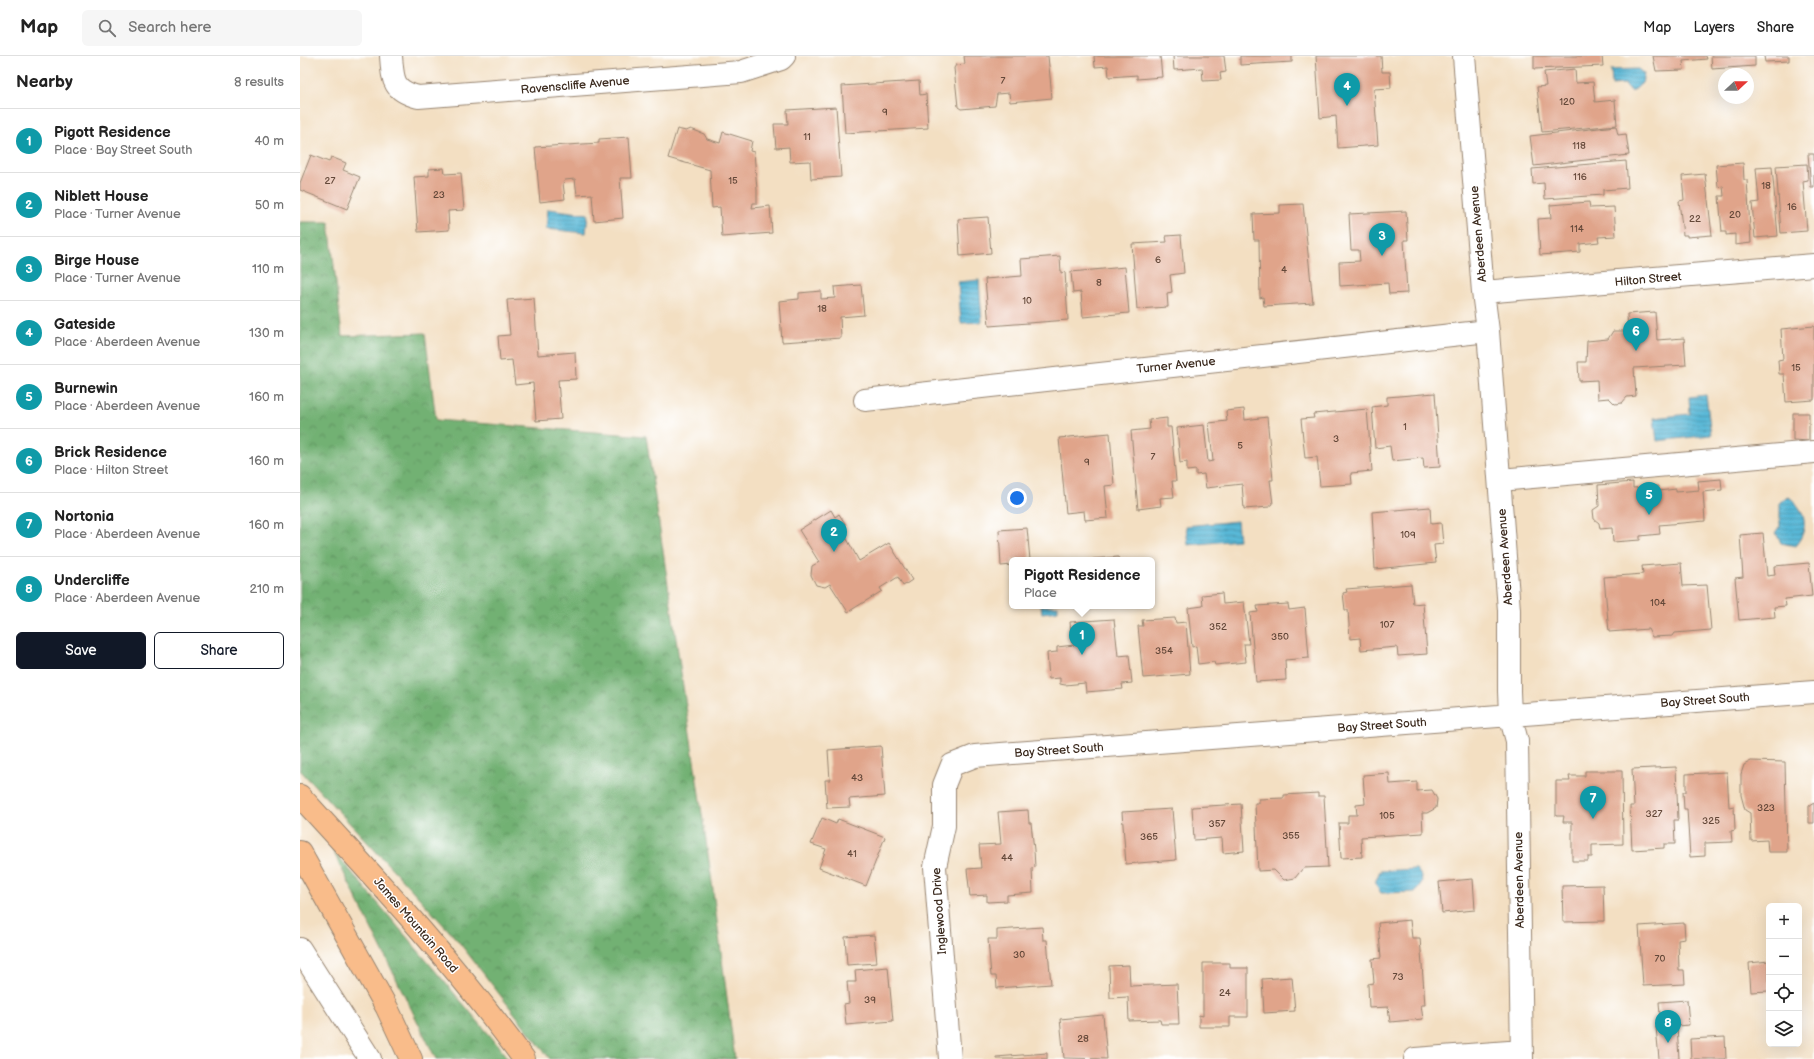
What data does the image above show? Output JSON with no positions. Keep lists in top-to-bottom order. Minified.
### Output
{"streets":{"main road":["James Mountain Road"],"street":["Ravenscliffe Avenue","Aberdeen Avenue","Hilton Street","Turner Avenue","Bay Street South","Inglewood Drive"]},"crossings":[["Aberdeen Avenue","Hilton Street"],["Aberdeen Avenue","Turner Avenue"],["Aberdeen Avenue","Bay Street South"],["Bay Street South","Inglewood Drive"]],"house_numbers":["7","120","9","11","118","116","27","15","18","23","16","20","22","114","6","4","8","10","18","15","1","3","5","7","9","109","104","107","352","350","354","43","323","327","105","325","357","355","365","41","44","30","70","73","24","39","28"],"north":"right","page":{"header":"Map","search":"Search here","nav":["Map","Layers","Share"],"heading":["Nearby","8 results"],"pins":["4","3","6","5","2","1","7","8"],"list":[{"mark":"1","name":"Pigott Residence","note":"Place · Bay Street South","value":"40 m"},{"mark":"2","name":"Niblett House","note":"Place · Turner Avenue","value":"50 m"},{"mark":"3","name":"Birge House","note":"Place · Turner Avenue","value":"110 m"},{"mark":"4","name":"Gateside","note":"Place · Aberdeen Avenue","value":"130 m"},{"mark":"5","name":"Burnewin","note":"Place · Aberdeen Avenue","value":"160 m"},{"mark":"6","name":"Brick Residence","note":"Place · Hilton Street","value":"160 m"},{"mark":"7","name":"Nortonia","note":"Place · Aberdeen Avenue","value":"160 m"},{"mark":"8","name":"Undercliffe","note":"Place · Aberdeen Avenue","value":"210 m"}],"popup":["Pigott Residence","Place"],"buttons":["Save","Share"],"map_buttons":["+","−"]}}
